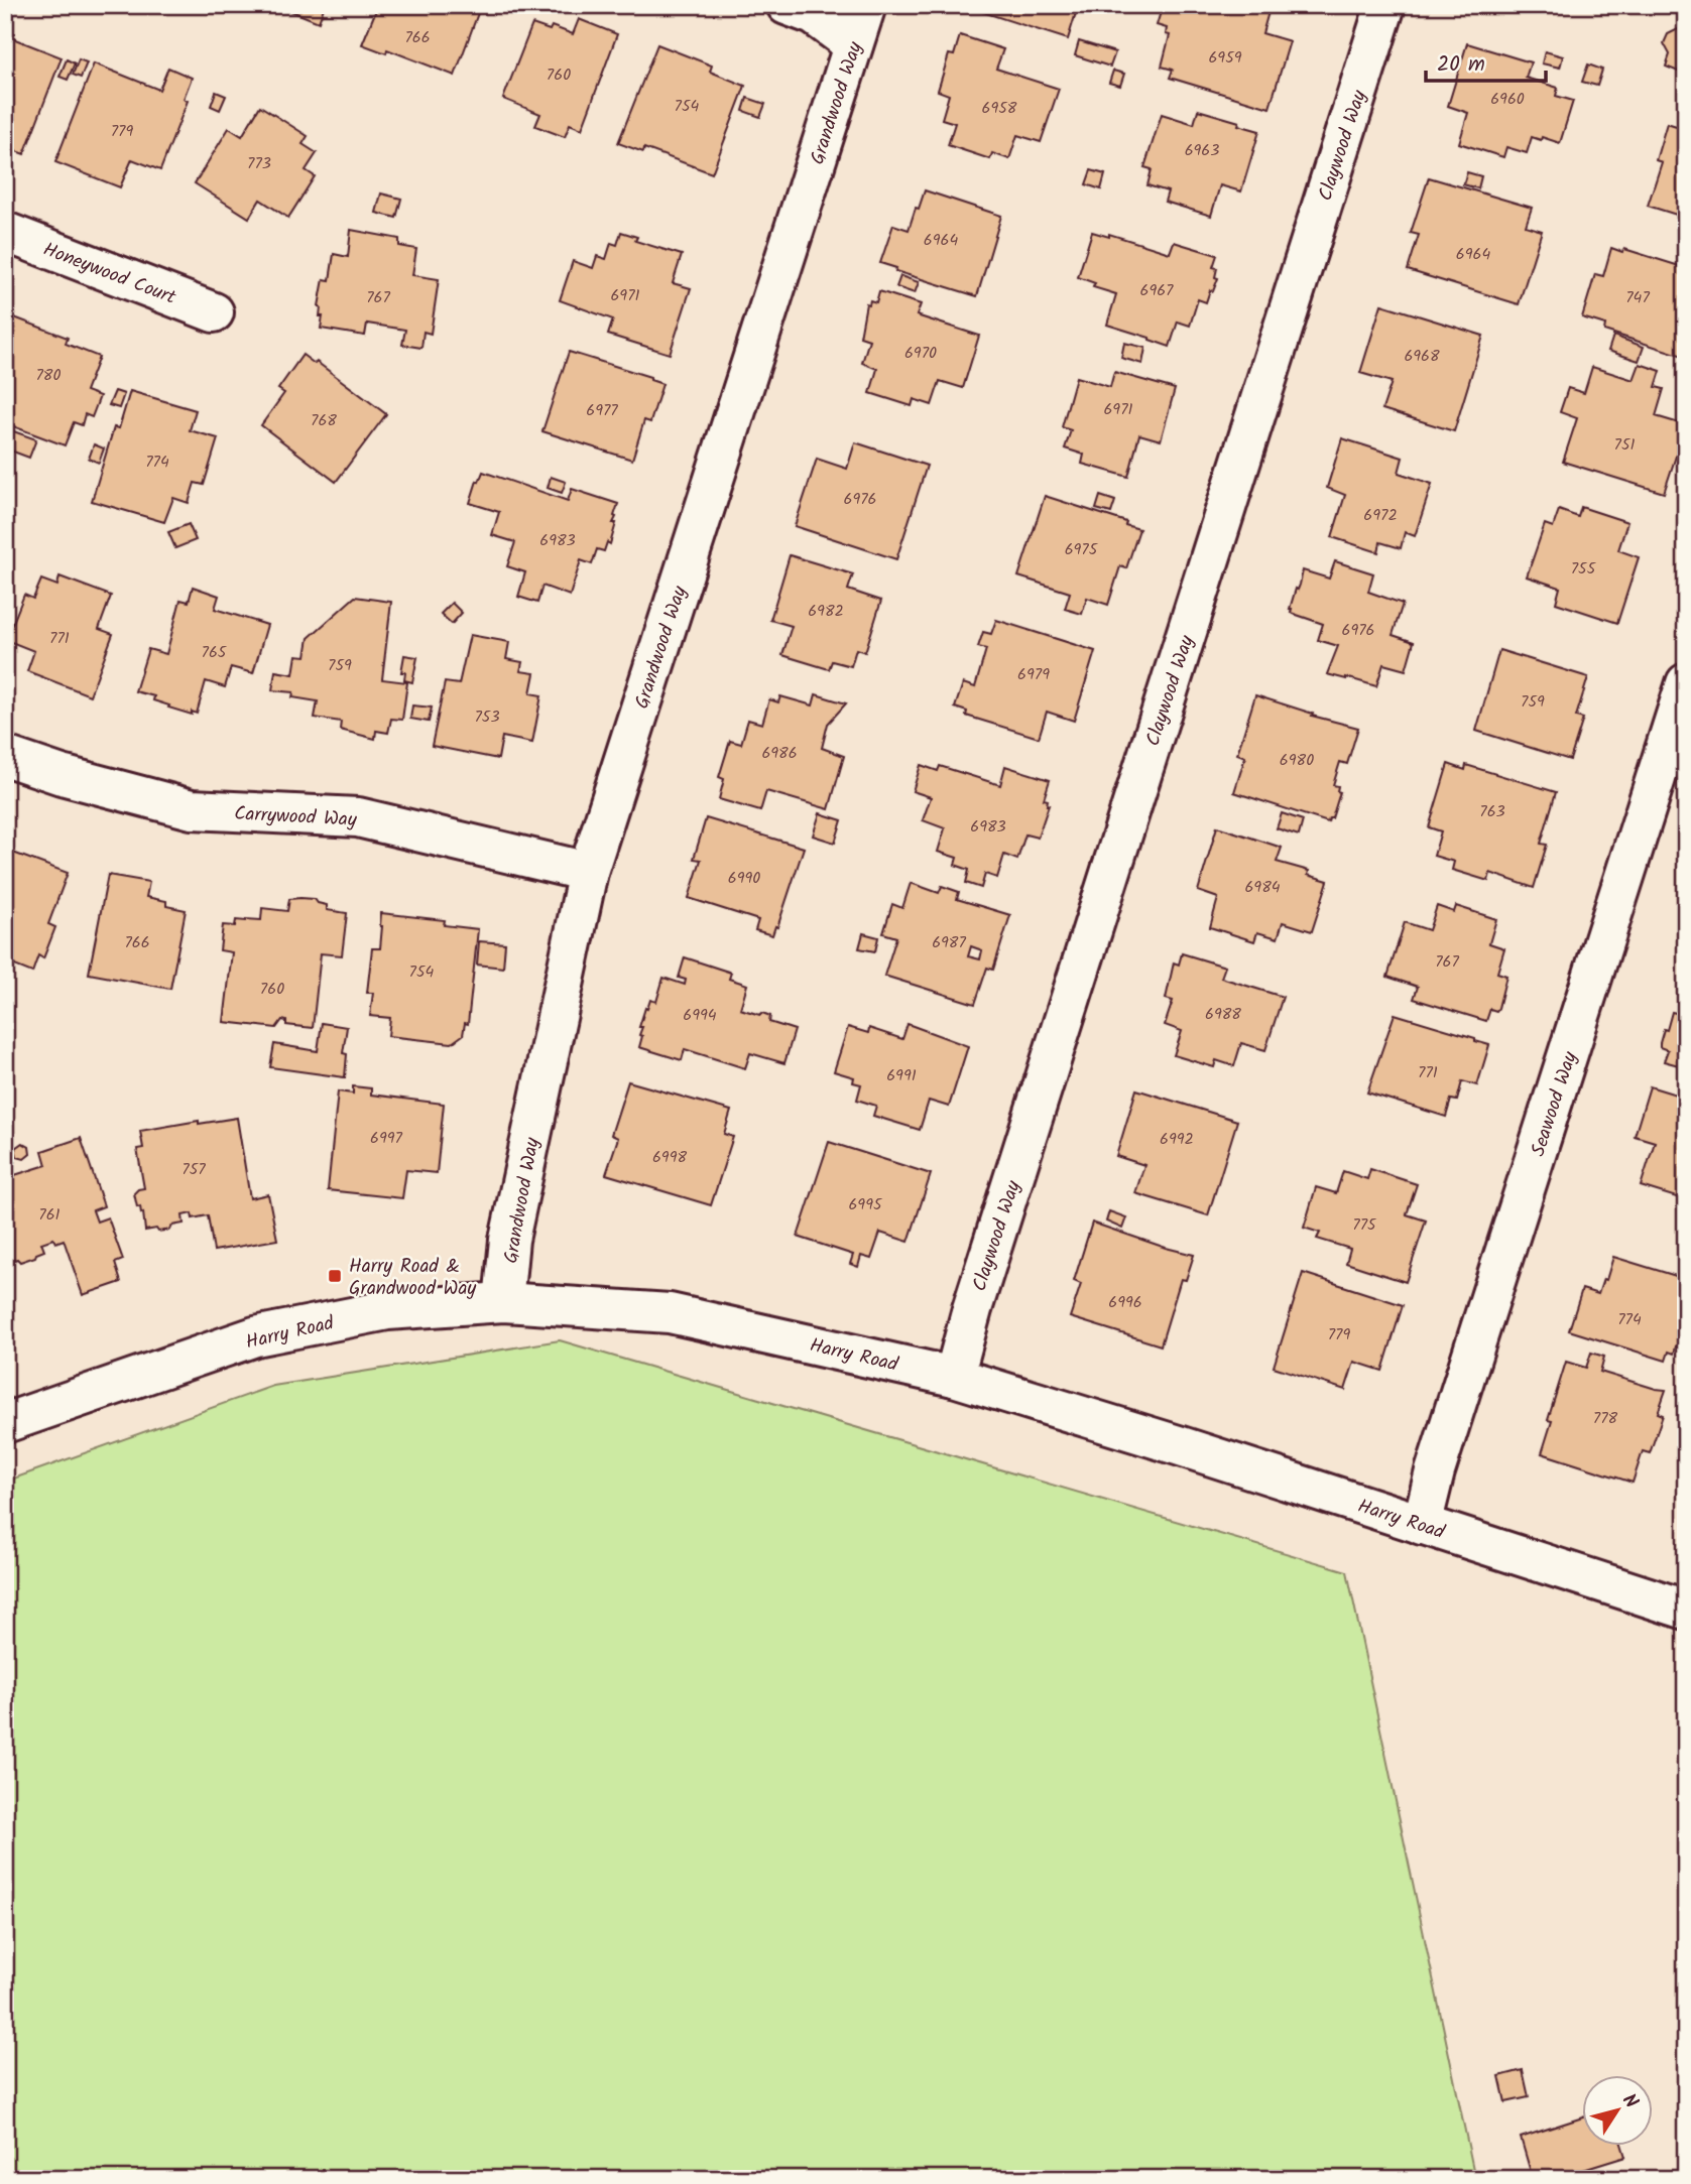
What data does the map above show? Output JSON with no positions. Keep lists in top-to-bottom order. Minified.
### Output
{"streets":{"street":["Grandwood Way","Claywood Way","Honeywood Court","Carrywood Way","Seawood Way","Harry Road"]},"crossings":[["Grandwood Way","Carrywood Way"],["Grandwood Way","Harry Road"],["Claywood Way","Harry Road"],["Seawood Way","Harry Road"]],"places":{"transit":["Harry Road & Grandwood Way"]},"house_numbers":["766","6959","760","6960","754","6958","779","6963","773","6964","6964","6967","6971","767","747","6970","6968","780","6971","6977","768","751","774","6976","6972","6983","6975","755","6982","6976","771","765","759","6979","759","753","6986","6980","763","6983","6990","6984","766","6987","767","754","760","6988","6994","771","6991","6997","6992","6998","757","6995","761","775","6996","774","779","778"],"scale_bar":"20 m","north":"top right"}
